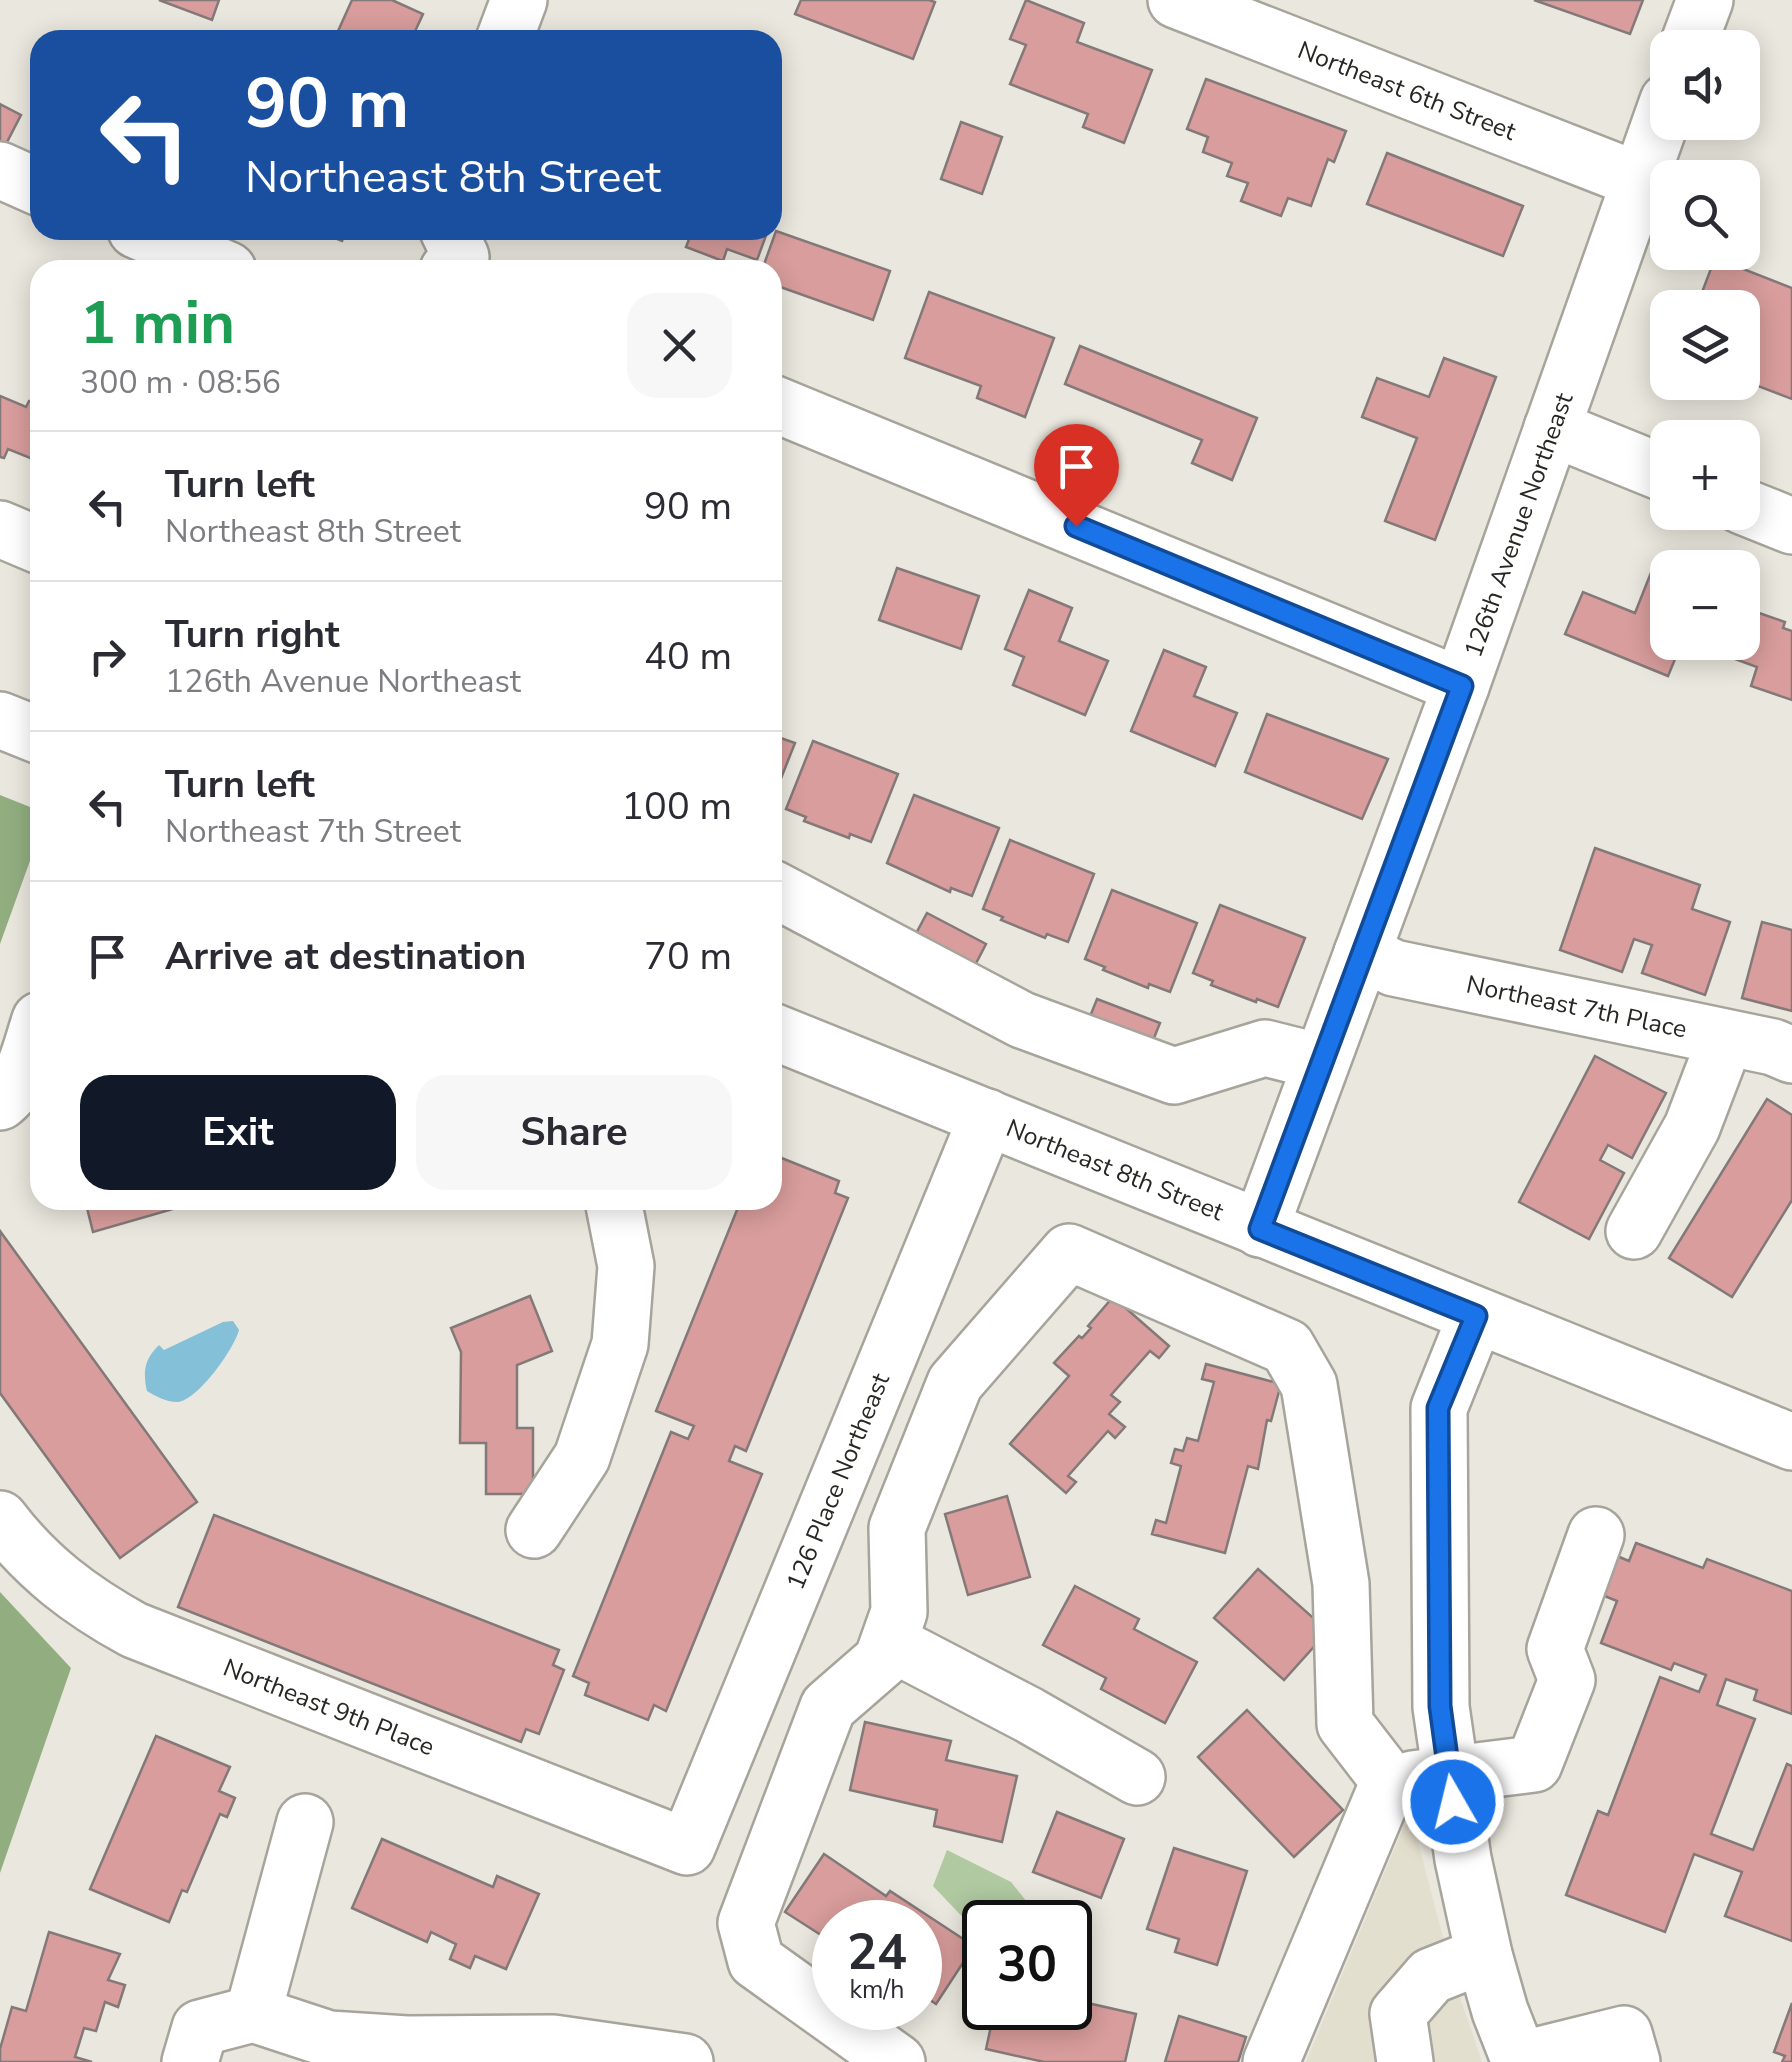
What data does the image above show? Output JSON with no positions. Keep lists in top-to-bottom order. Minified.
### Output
{"streets":{"street":["Northeast 6th Street","126th Avenue Northeast","Northeast 7th Place","Northeast 8th Street","126 Place Northeast","Northeast 9th Place"]},"crossings":[["Northeast 6th Street","126th Avenue Northeast"],["126th Avenue Northeast","Northeast 7th Place"],["126th Avenue Northeast","Northeast 8th Street"],["Northeast 8th Street","126 Place Northeast"],["126 Place Northeast","Northeast 9th Place"]],"page":{"map_buttons":["+","−"],"turn":["90 m","Northeast 8th Street"],"heading":["1 min","300 m · 08:56"],"list":[{"name":"Turn left","note":"Northeast 8th Street","value":"90 m"},{"name":"Turn right","note":"126th Avenue Northeast","value":"40 m"},{"name":"Turn left","note":"Northeast 7th Street","value":"100 m"},{"name":"Arrive at destination","value":"70 m"}],"buttons":["Exit","Share"],"speed":"24 km/h","limit":"30"}}
